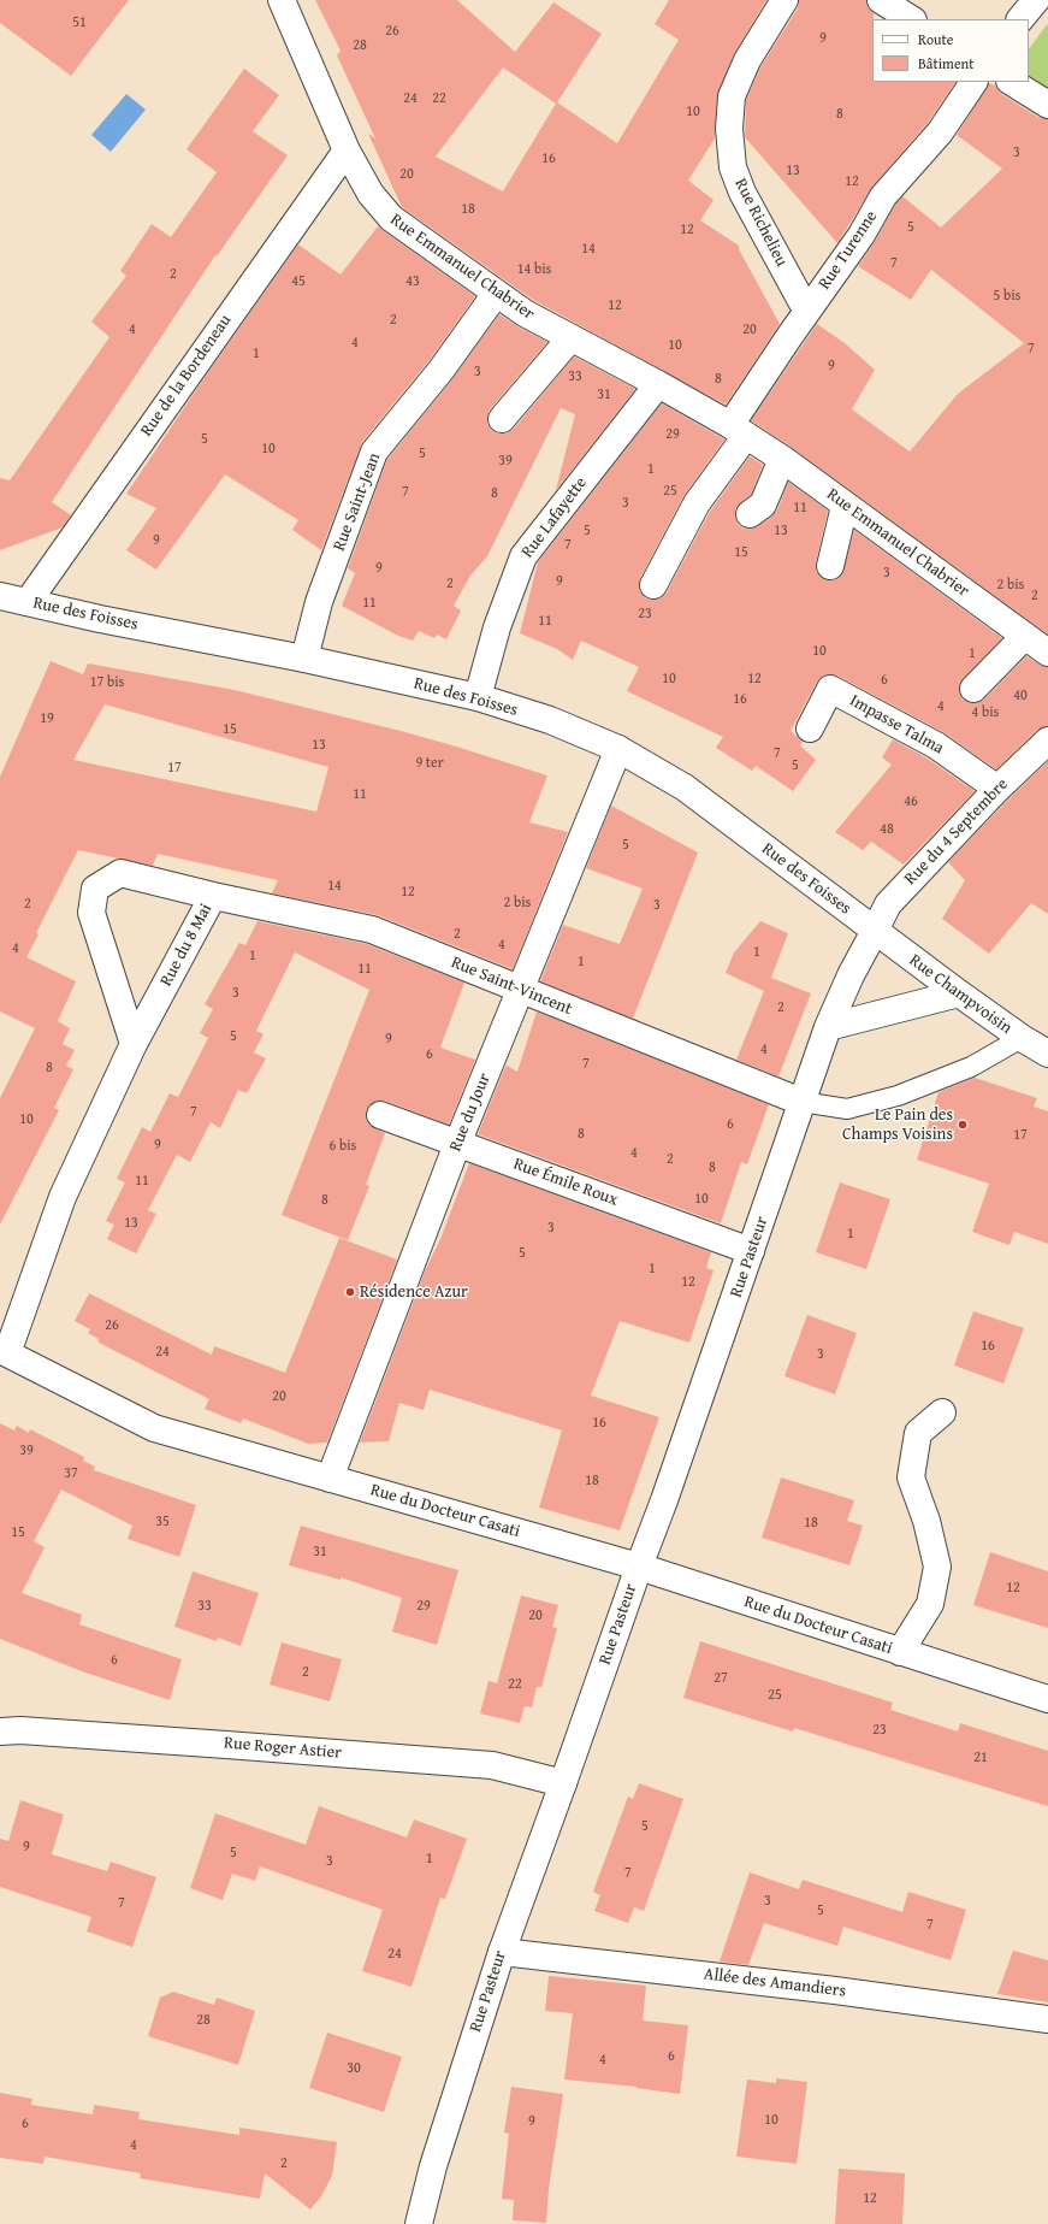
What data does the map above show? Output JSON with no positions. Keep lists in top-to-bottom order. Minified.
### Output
{"streets":{"street":["Rue Richelieu","Rue Turenne","Rue Emmanuel Chabrier","Rue de la Bordeneau","Rue Saint-Jean","Rue Lafayette","Rue des Foisses","Impasse Talma","Rue du 4 Septembre","Rue du 8 Mai","Rue Saint-Vincent","Rue Champvoisin","Rue du Jour","Rue Émile Roux","Rue Pasteur","Rue du Docteur Casati","Rue Roger Astier","Allée des Amandiers"]},"crossings":[["Rue Richelieu","Rue Turenne"],["Rue Turenne","Rue Emmanuel Chabrier"],["Rue Emmanuel Chabrier","Rue de la Bordeneau"],["Rue Emmanuel Chabrier","Rue Saint-Jean"],["Rue Emmanuel Chabrier","Rue Lafayette"],["Rue de la Bordeneau","Rue des Foisses"],["Rue Saint-Jean","Rue des Foisses"],["Rue Lafayette","Rue des Foisses"],["Rue des Foisses","Rue du 4 Septembre"],["Rue des Foisses","Rue Champvoisin"],["Rue des Foisses","Rue du Jour"],["Rue des Foisses","Rue Pasteur"],["Impasse Talma","Rue du 4 Septembre"],["Rue du 4 Septembre","Rue Champvoisin"],["Rue du 4 Septembre","Rue Pasteur"],["Rue du 8 Mai","Rue Saint-Vincent"],["Rue du 8 Mai","Rue du Docteur Casati"],["Rue Saint-Vincent","Rue du Jour"],["Rue Saint-Vincent","Rue Pasteur"],["Rue Champvoisin","Rue Pasteur"],["Rue du Jour","Rue Émile Roux"],["Rue du Jour","Rue du Docteur Casati"],["Rue Émile Roux","Rue Pasteur"],["Rue Pasteur","Rue du Docteur Casati"],["Rue Pasteur","Rue Roger Astier"],["Rue Pasteur","Allée des Amandiers"]],"places":["Le Pain des Champs Voisins","Résidence Azur"],"house_numbers":["51","26","9","28","24","22","10","8","3","16","13","20","12","18","5","12","14","7","14 bis","2","45","43","5 bis","12","2","4","20","4","10","7","1","9","3","33","8","31","29","5","10","5","39","1","25","7","8","3","11","5","13","9","7","15","9","3","9","2","2 bis","2","11","23","11","10","1","10","12","6","17 bis","40","16","4","4 bis","19","15","13","7","9 ter","5","17","11","46","48","5","14","12","2 bis","2","3","2","4","4","1","1","1","11","3","2","5","9","4","6","7","8","7","10","6","8","17","9","6 bis","4","2","8","11","10","8","13","3","1","5","1","12","26","16","24","3","20","16","39","37","18","35","18","15","31","12","33","29","20","6","2","27","22","25","23","21","5","9","5","1","3","7","3","7","5","7","24","28","6","4","30","10","9","6","4","2","12"],"legend":["Route","Bâtiment"]}
